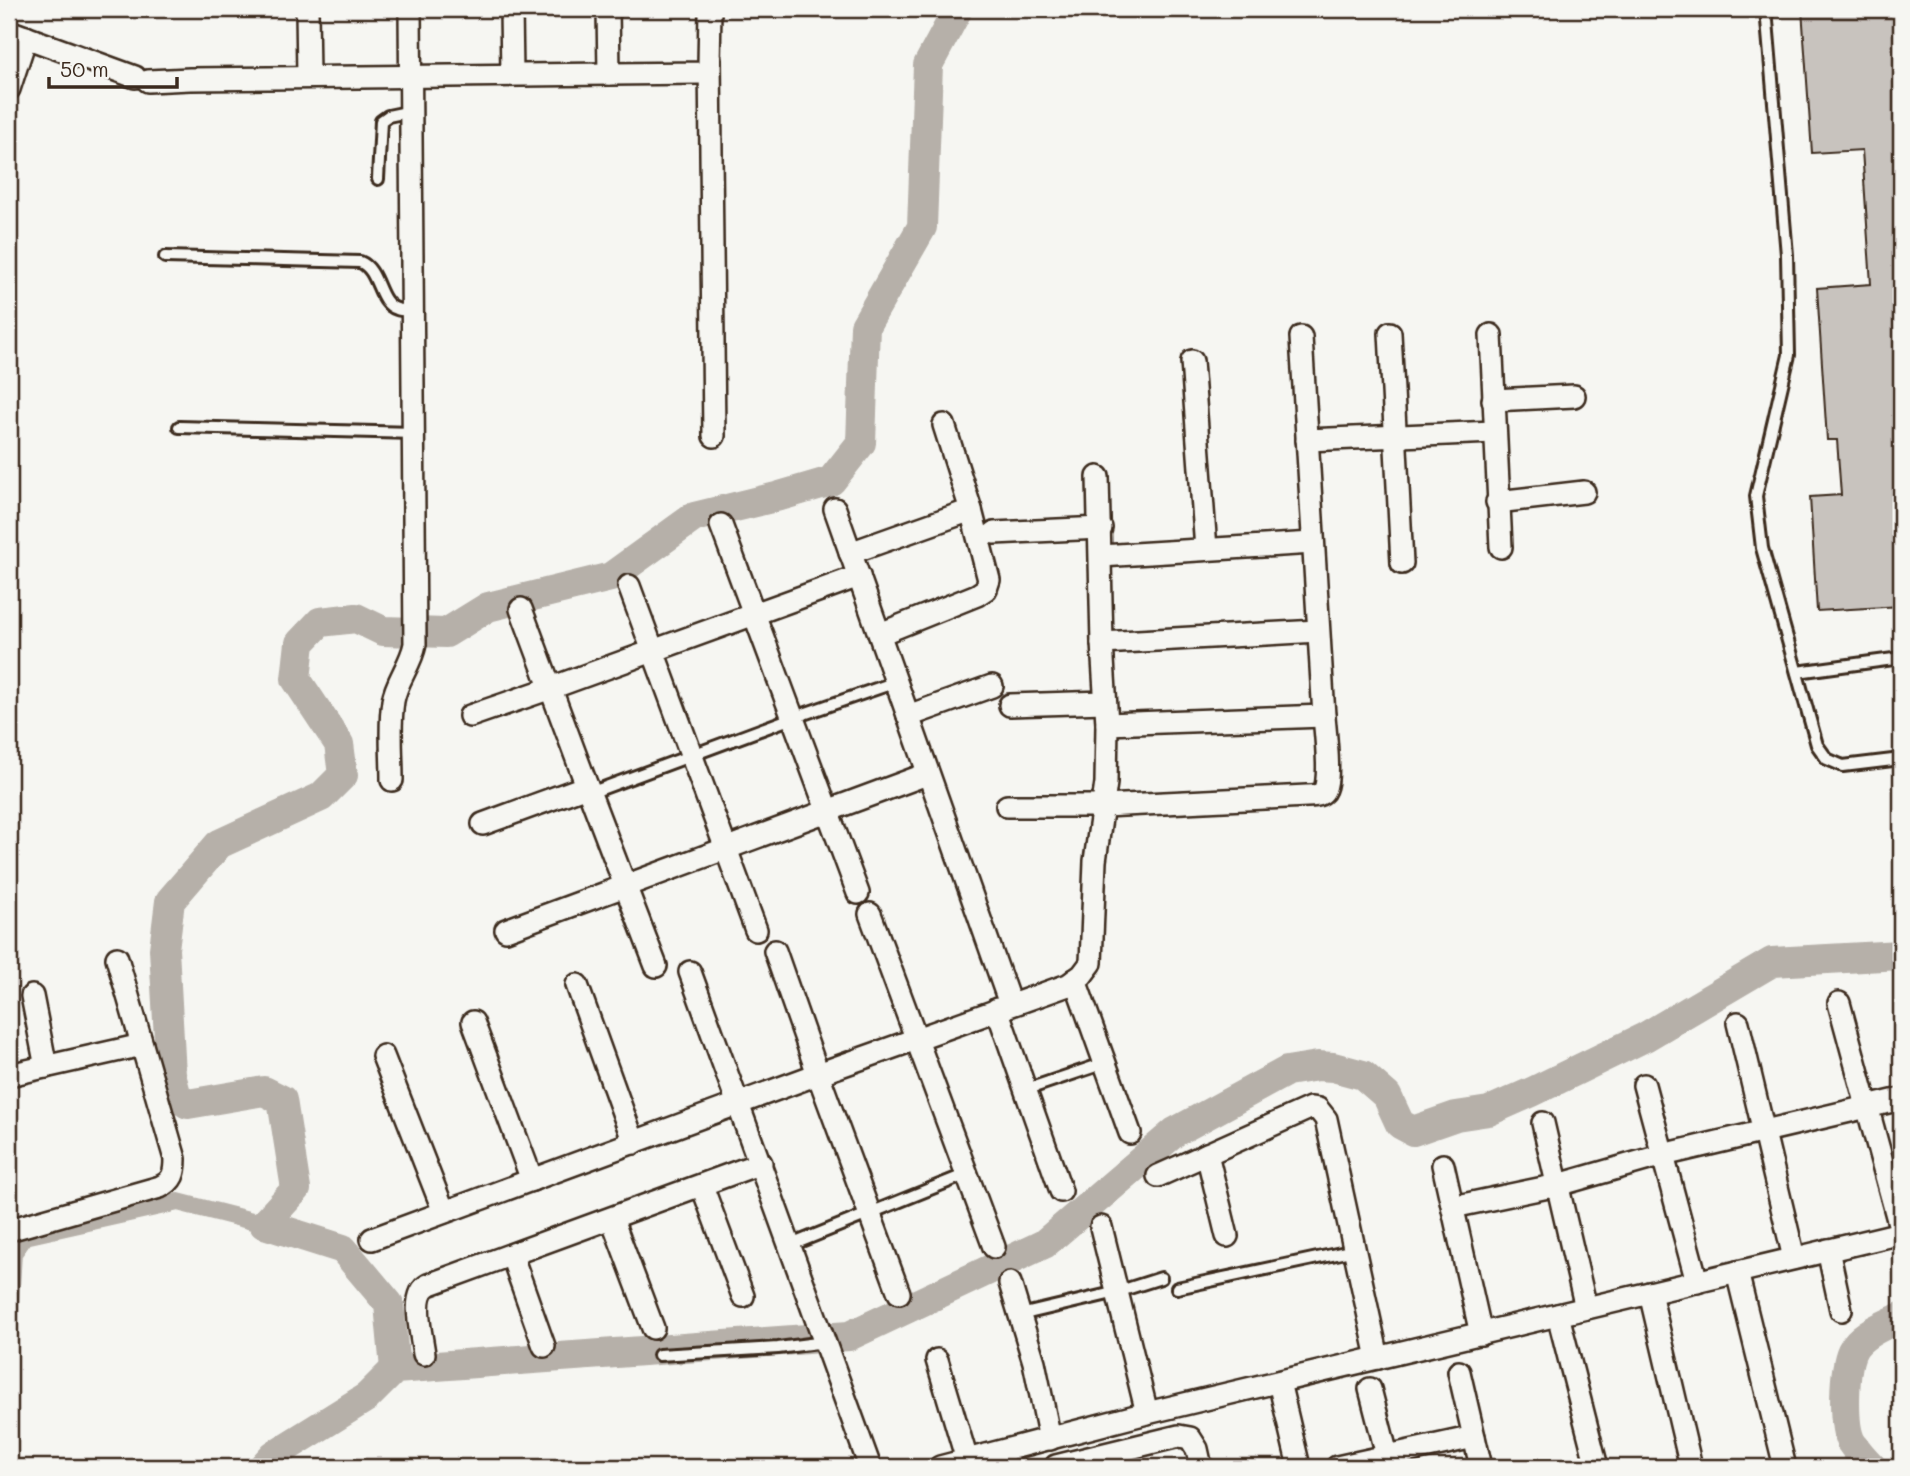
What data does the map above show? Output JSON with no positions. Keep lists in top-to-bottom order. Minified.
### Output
{"scale_bar":"50 m"}
